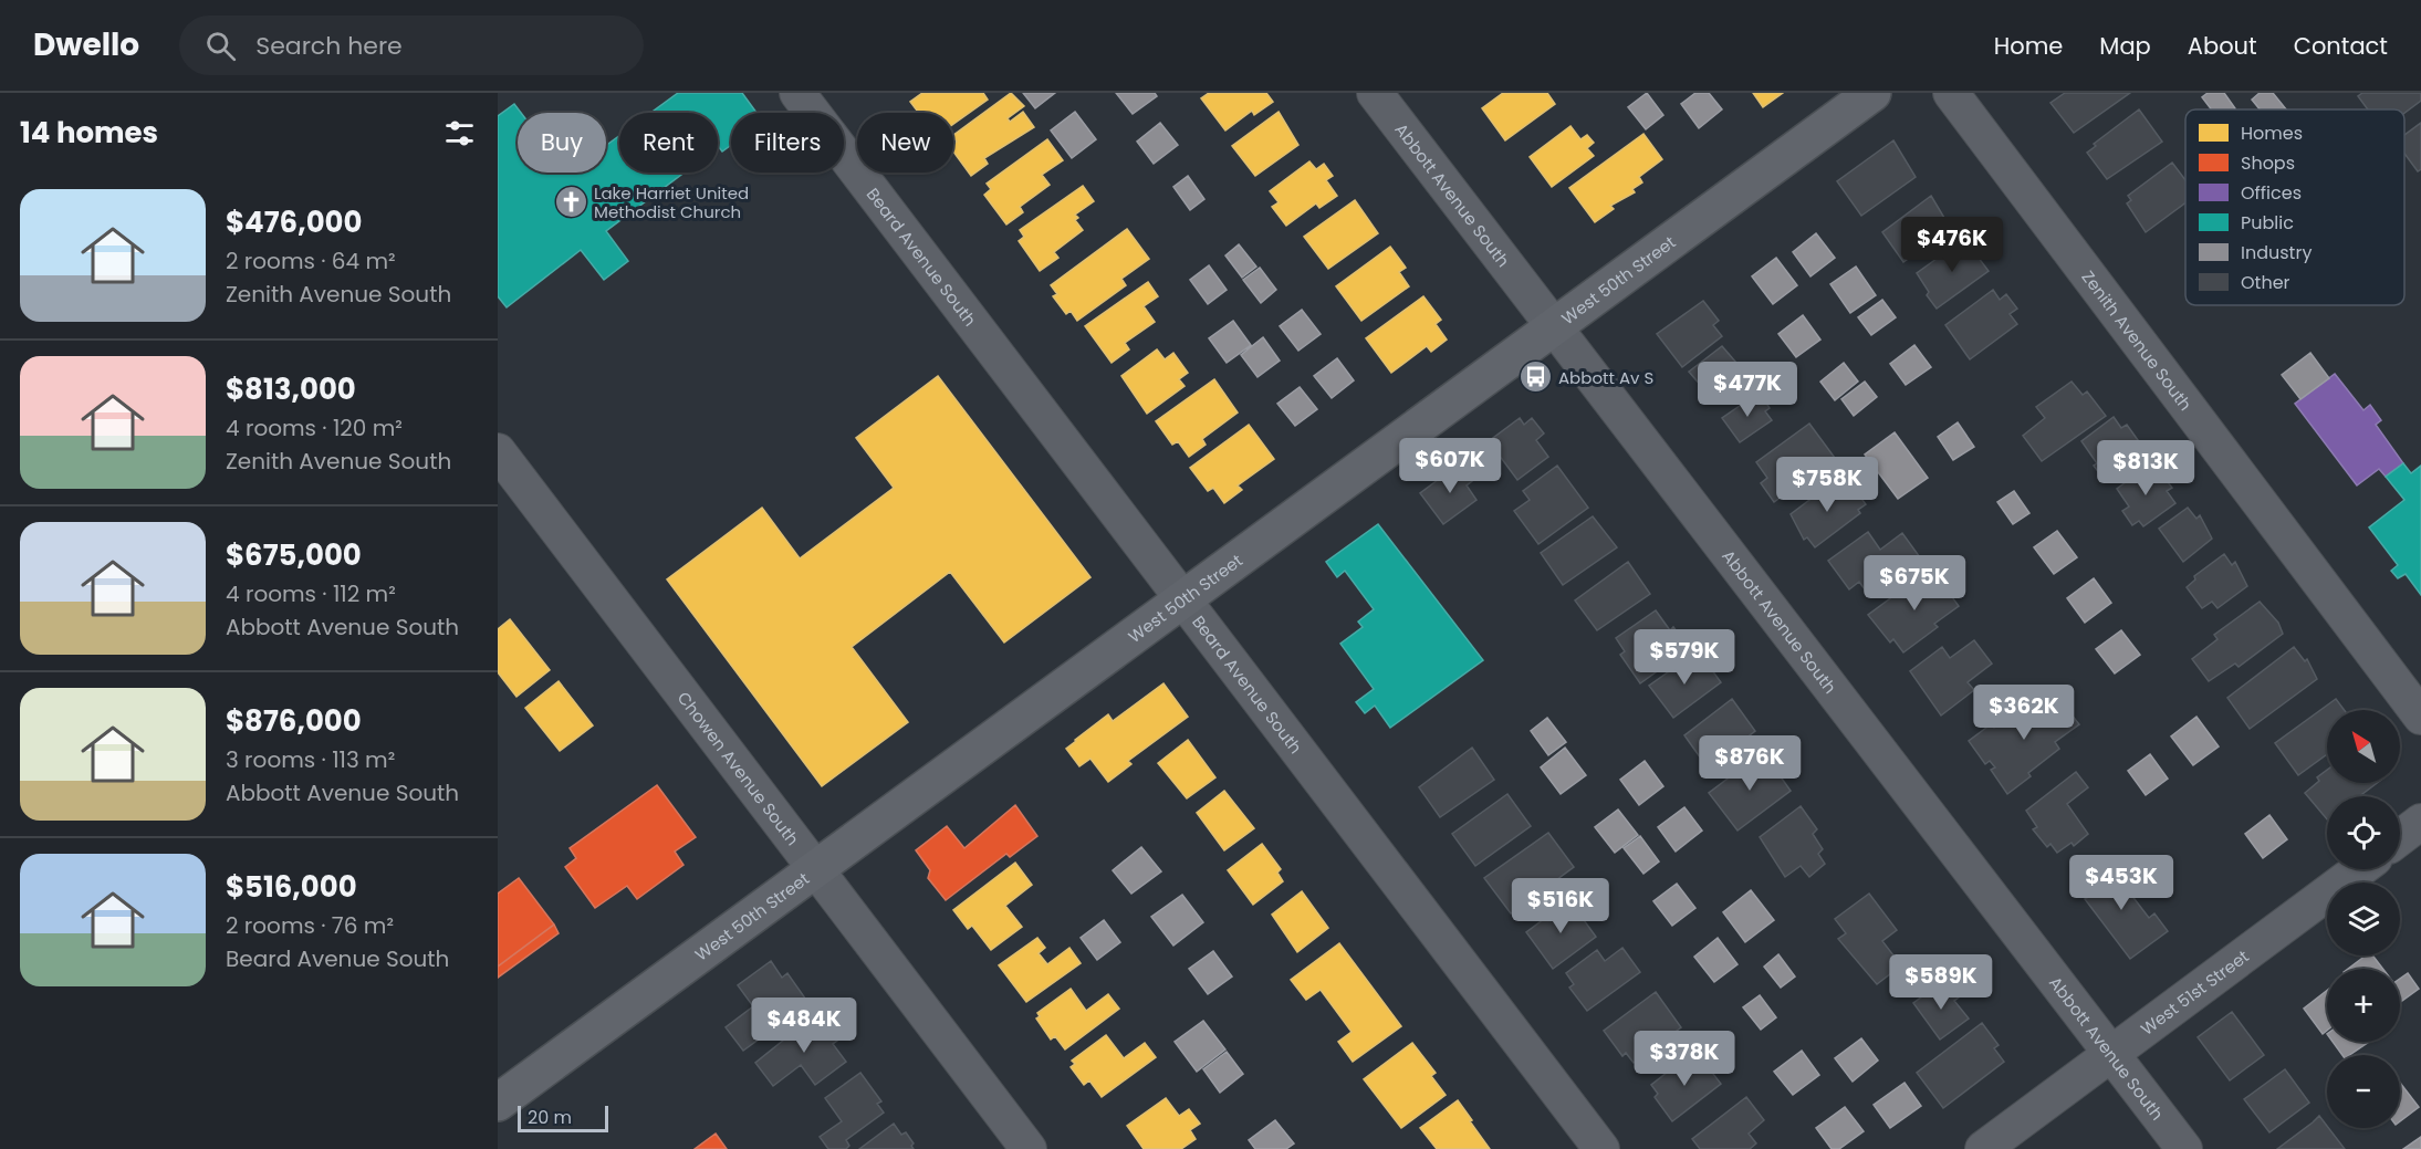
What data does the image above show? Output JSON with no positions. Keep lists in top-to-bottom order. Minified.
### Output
{"streets":{"main road":["West 50th Street"],"street":["Abbott Avenue South","Beard Avenue South","Zenith Avenue South","Chowen Avenue South","West 51st Street"]},"crossings":[["Abbott Avenue South","West 50th Street"],["Abbott Avenue South","West 51st Street"],["Beard Avenue South","West 50th Street"],["West 50th Street","Chowen Avenue South"]],"places":{"church":["Lake Harriet United Methodist Church"],"bus stop":["Abbott Av S"]},"legend":["Homes","Shops","Offices","Public","Industry","Other"],"scale_bar":"20 m","north":"top left","page":{"header":"Dwello","search":"Search here","nav":["Home","Map","About","Contact"],"heading":"14 homes","chip":["Buy","Rent","Filters","New"],"list":[{"name":"$476,000","note":"2 rooms · 64 m² · Zenith Avenue South"},{"name":"$813,000","note":"4 rooms · 120 m² · Zenith Avenue South"},{"name":"$675,000","note":"4 rooms · 112 m² · Abbott Avenue South"},{"name":"$876,000","note":"3 rooms · 113 m² · Abbott Avenue South"},{"name":"$516,000","note":"2 rooms · 76 m² · Beard Avenue South"}],"price":["$476K","$477K","$607K","$813K","$758K","$675K","$579K","$362K","$876K","$453K","$516K","$589K","$484K","$378K"],"map_buttons":["+","−"],"scale":"20 m"}}
